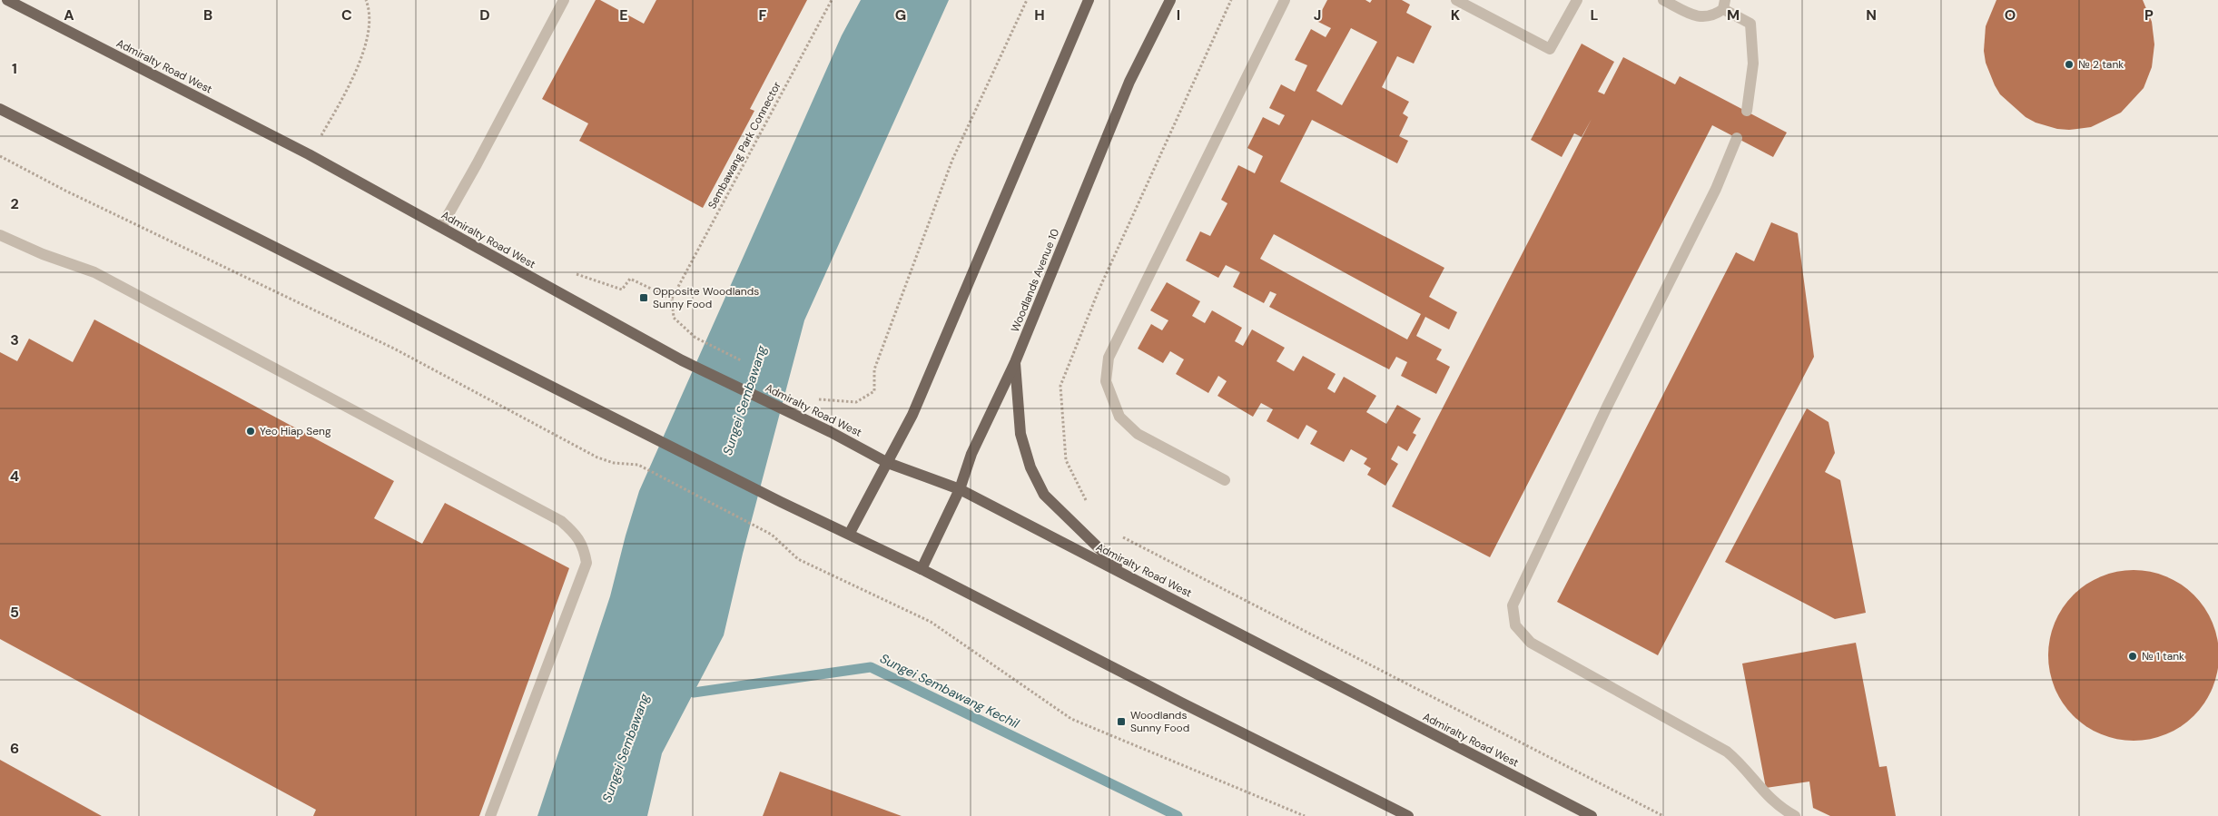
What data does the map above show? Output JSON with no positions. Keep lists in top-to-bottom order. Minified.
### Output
{"streets":{"main road":["Admiralty Road West","Woodlands Avenue 10"],"path":["Sembawang Park Connector"]},"crossings":[["Admiralty Road West","Woodlands Avenue 10"]],"water":["Sungei Sembawang","Sungei Sembawang Kechil"],"places":{"other":["№ 2 tank","Yeo Hiap Seng","№ 1 tank"],"transit":["Opposite Woodlands Sunny Food","Woodlands Sunny Food"]},"grid":{"columns":["A","B","C","D","E","F","G","H","I","J","K","L","M","N","O","P"],"rows":["1","2","3","4","5","6"]}}
